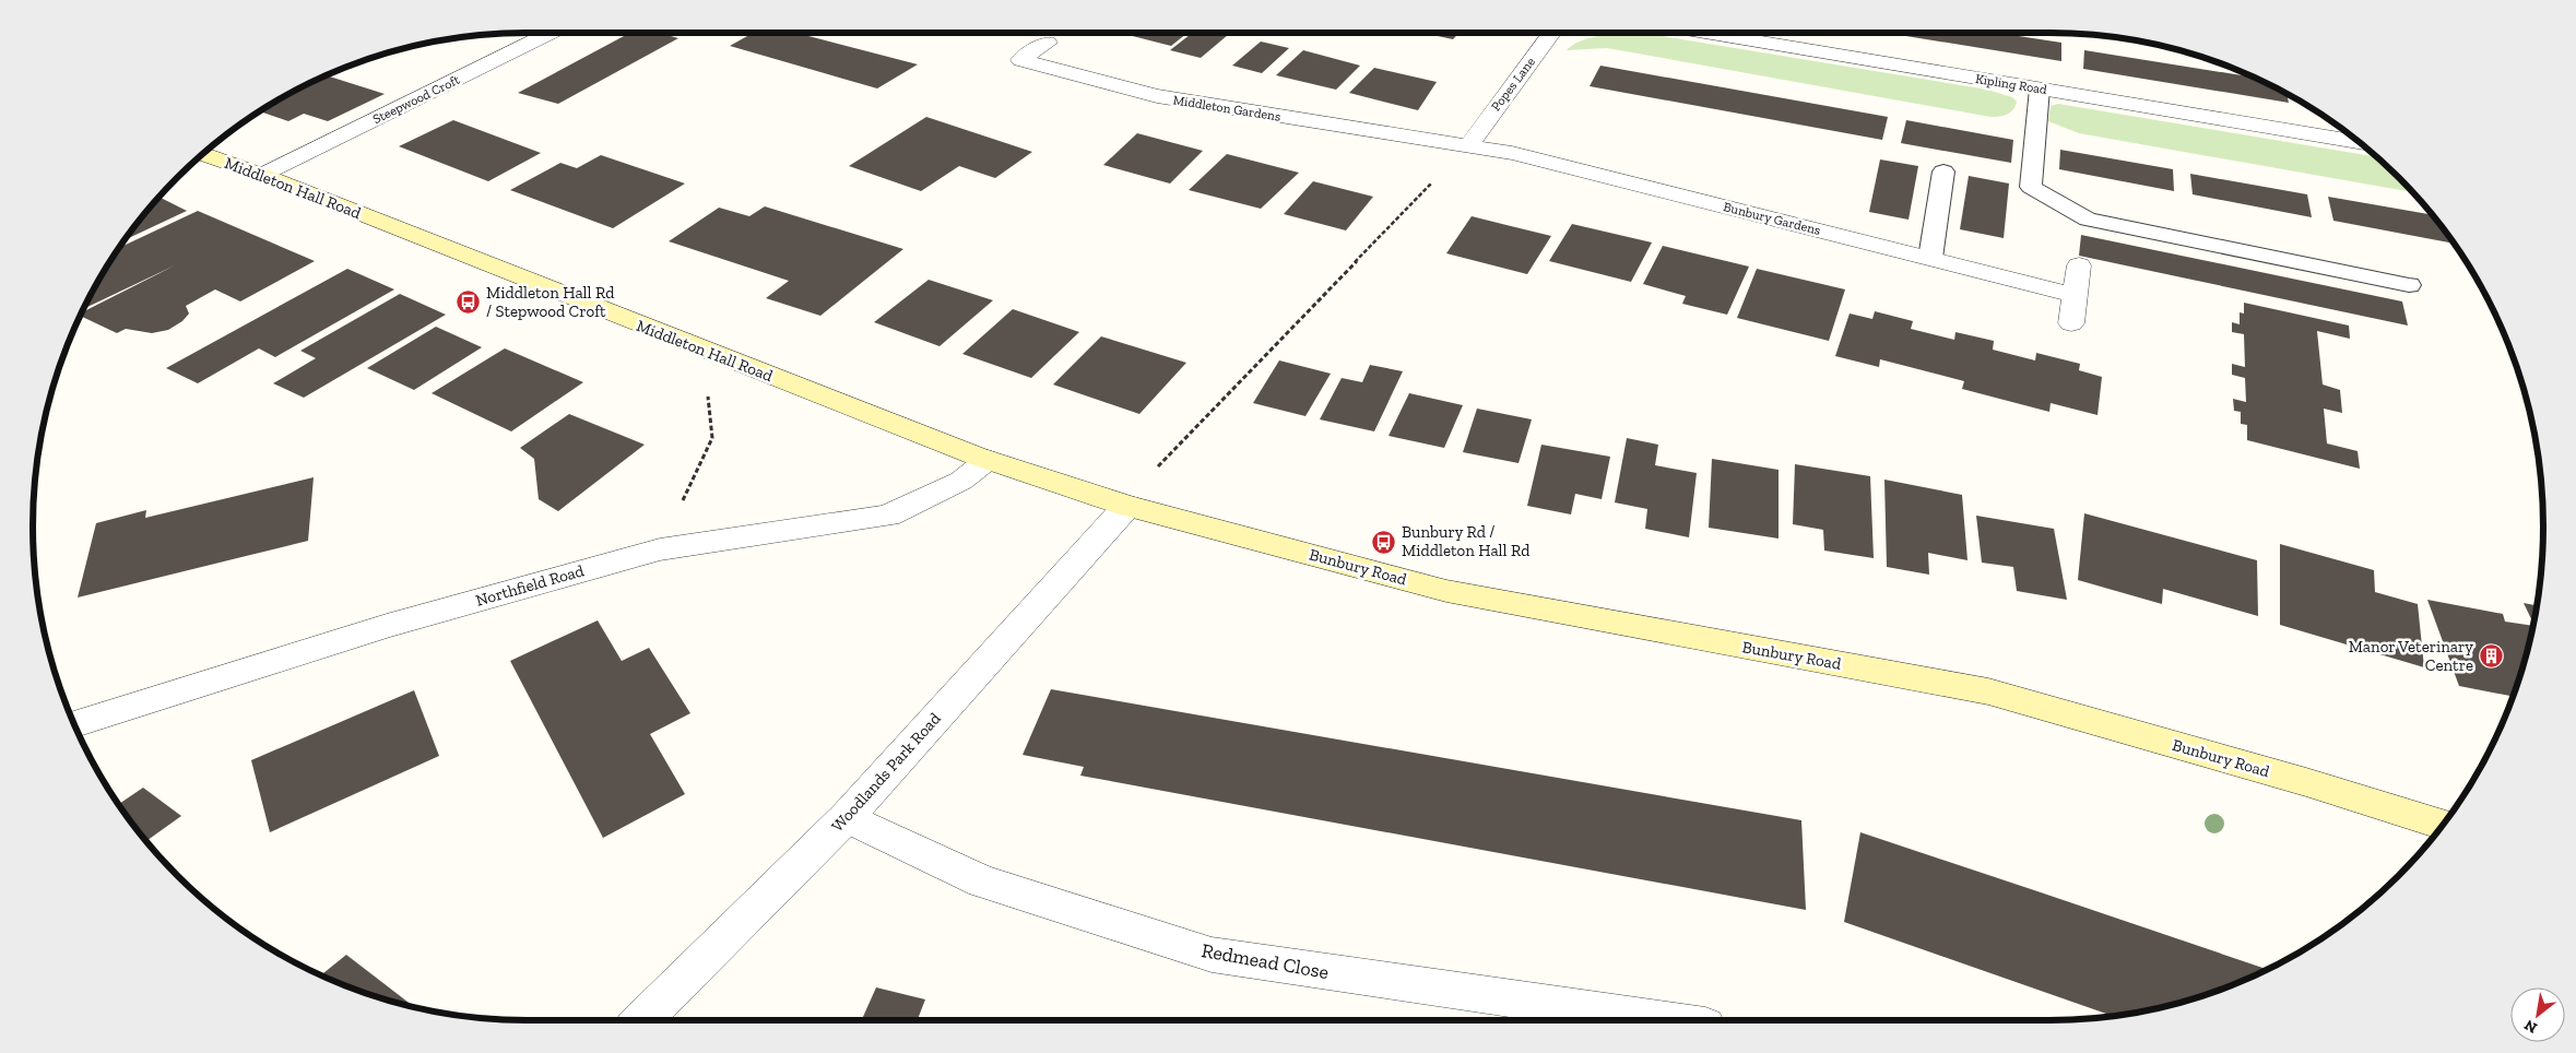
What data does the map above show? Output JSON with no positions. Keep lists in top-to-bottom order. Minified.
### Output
{"streets":{"main road":["Middleton Hall Road","Bunbury Road"],"street":["Popes Lane","Kipling Road","Steepwood Croft","Middleton Gardens","Bunbury Gardens","Northfield Road","Woodlands Park Road","Redmead Close"]},"crossings":[["Popes Lane","Middleton Gardens"],["Popes Lane","Bunbury Gardens"],["Steepwood Croft","Middleton Hall Road"],["Middleton Gardens","Bunbury Gardens"],["Middleton Hall Road","Bunbury Road"],["Middleton Hall Road","Northfield Road"],["Middleton Hall Road","Woodlands Park Road"],["Bunbury Road","Woodlands Park Road"],["Woodlands Park Road","Redmead Close"]],"places":{"bus stop":["Middleton Hall Rd / Stepwood Croft","Bunbury Rd / Middleton Hall Rd"],"building":["Manor Veterinary Centre"]},"north":"bottom left"}
